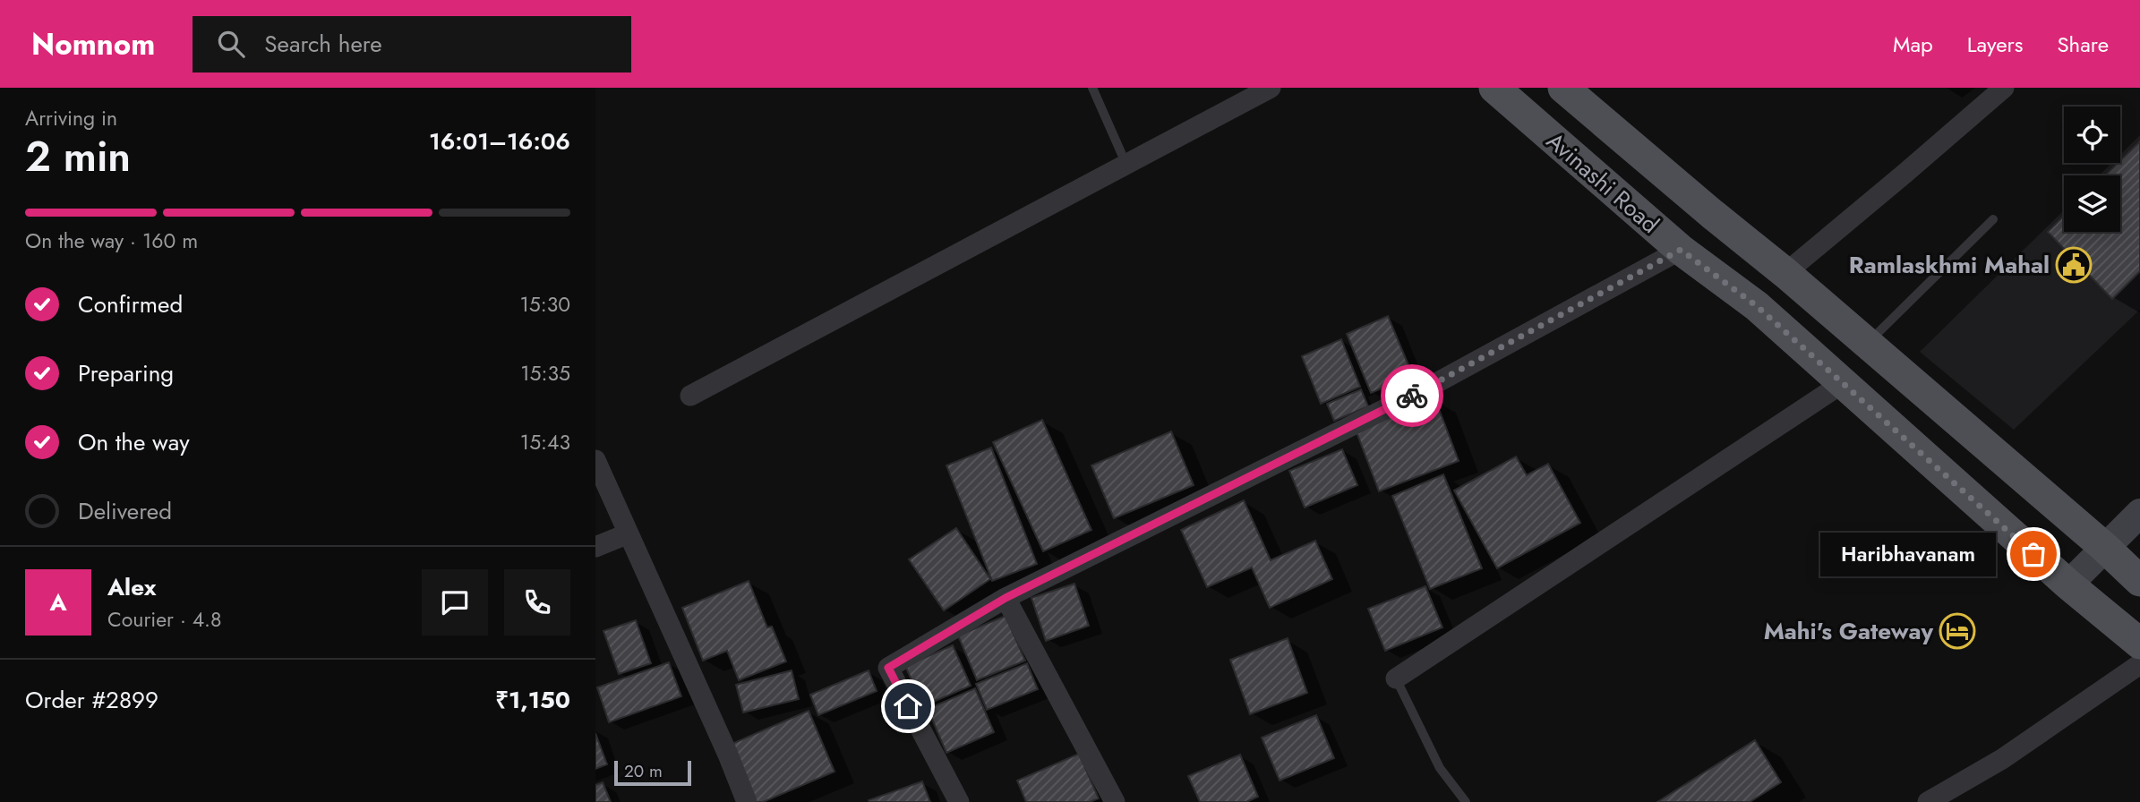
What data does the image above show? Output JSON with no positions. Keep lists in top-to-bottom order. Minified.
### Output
{"streets":{"main road":["Avinashi Road"]},"places":{"public building":["Ramlaskhmi Mahal"],"other":["Haribhavanam"],"hotel":["Mahi's Gateway"]},"scale_bar":"20 m","page":{"header":"Nomnom","search":"Search here","nav":["Map","Layers","Share"],"heading":["2 min","Arriving in","16:01–16:06"],"panel":["Alex","Courier · 4.8","Order #2899","₹1,150"],"bar":"On the way · 160 m","list":[["Confirmed","15:30"],["Preparing","15:35"],["On the way","15:43"],"Delivered"],"bubble":"Haribhavanam","round":"A","scale":"20 m"}}
